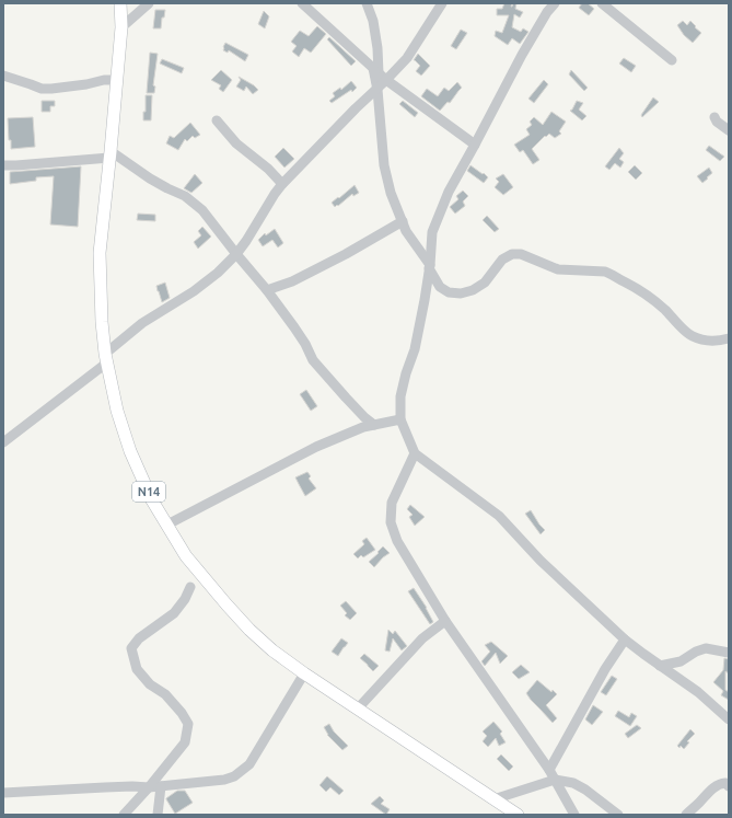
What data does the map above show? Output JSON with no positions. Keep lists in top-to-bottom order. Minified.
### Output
{"streets":{"main road":["N14"]}}
